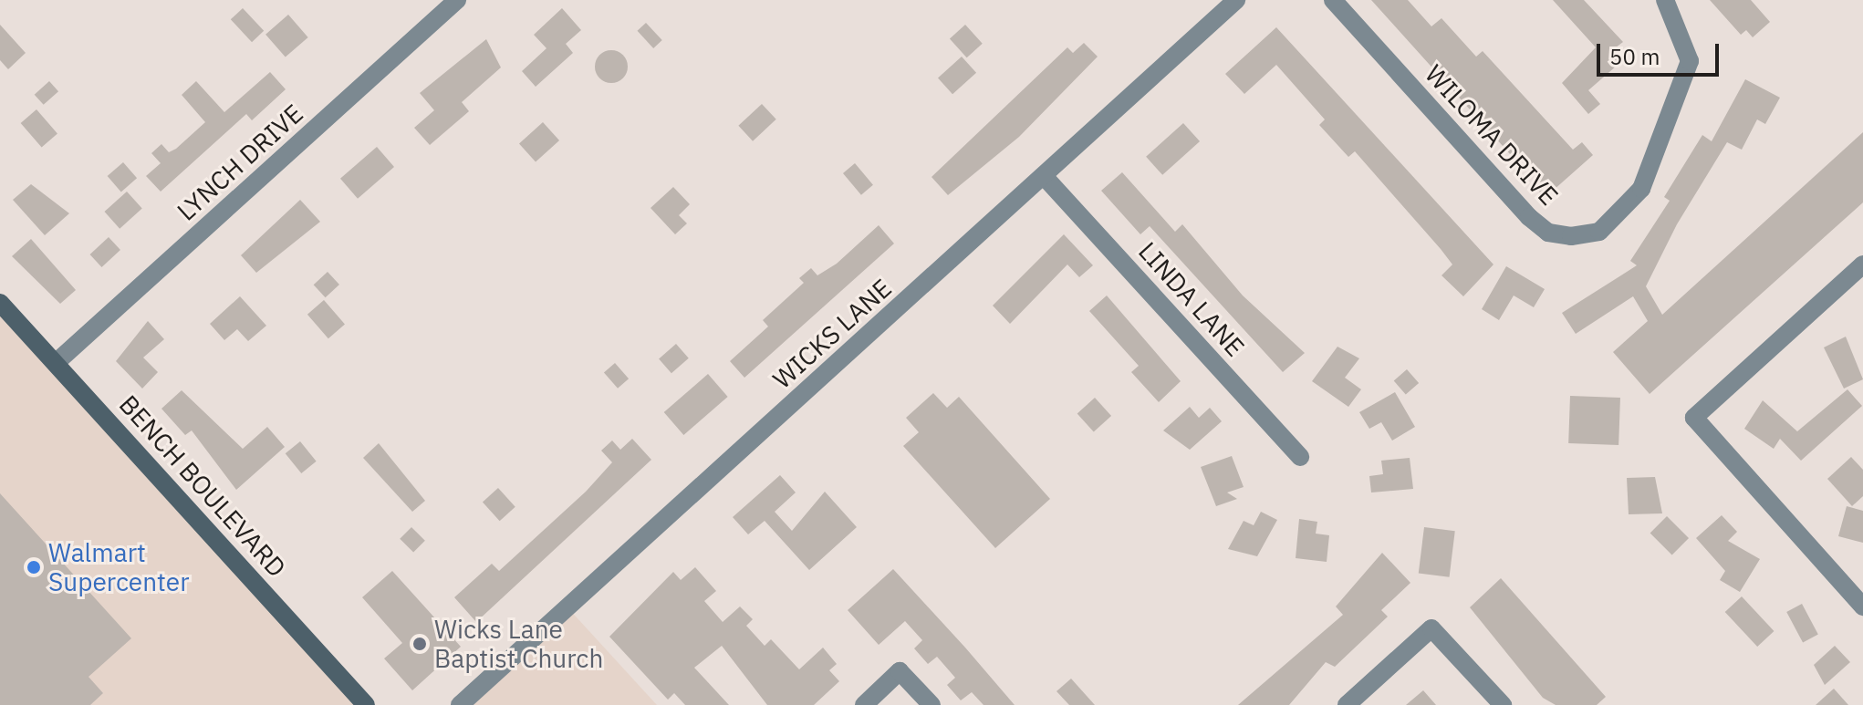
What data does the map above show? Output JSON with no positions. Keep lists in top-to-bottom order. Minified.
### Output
{"streets":{"main road":["BENCH BOULEVARD"],"street":["WILOMA DRIVE","LYNCH DRIVE","LINDA LANE","WICKS LANE"]},"crossings":[["LYNCH DRIVE","BENCH BOULEVARD"],["LINDA LANE","WICKS LANE"]],"places":["Walmart Supercenter","Wicks Lane Baptist Church"],"scale_bar":"50 m"}
